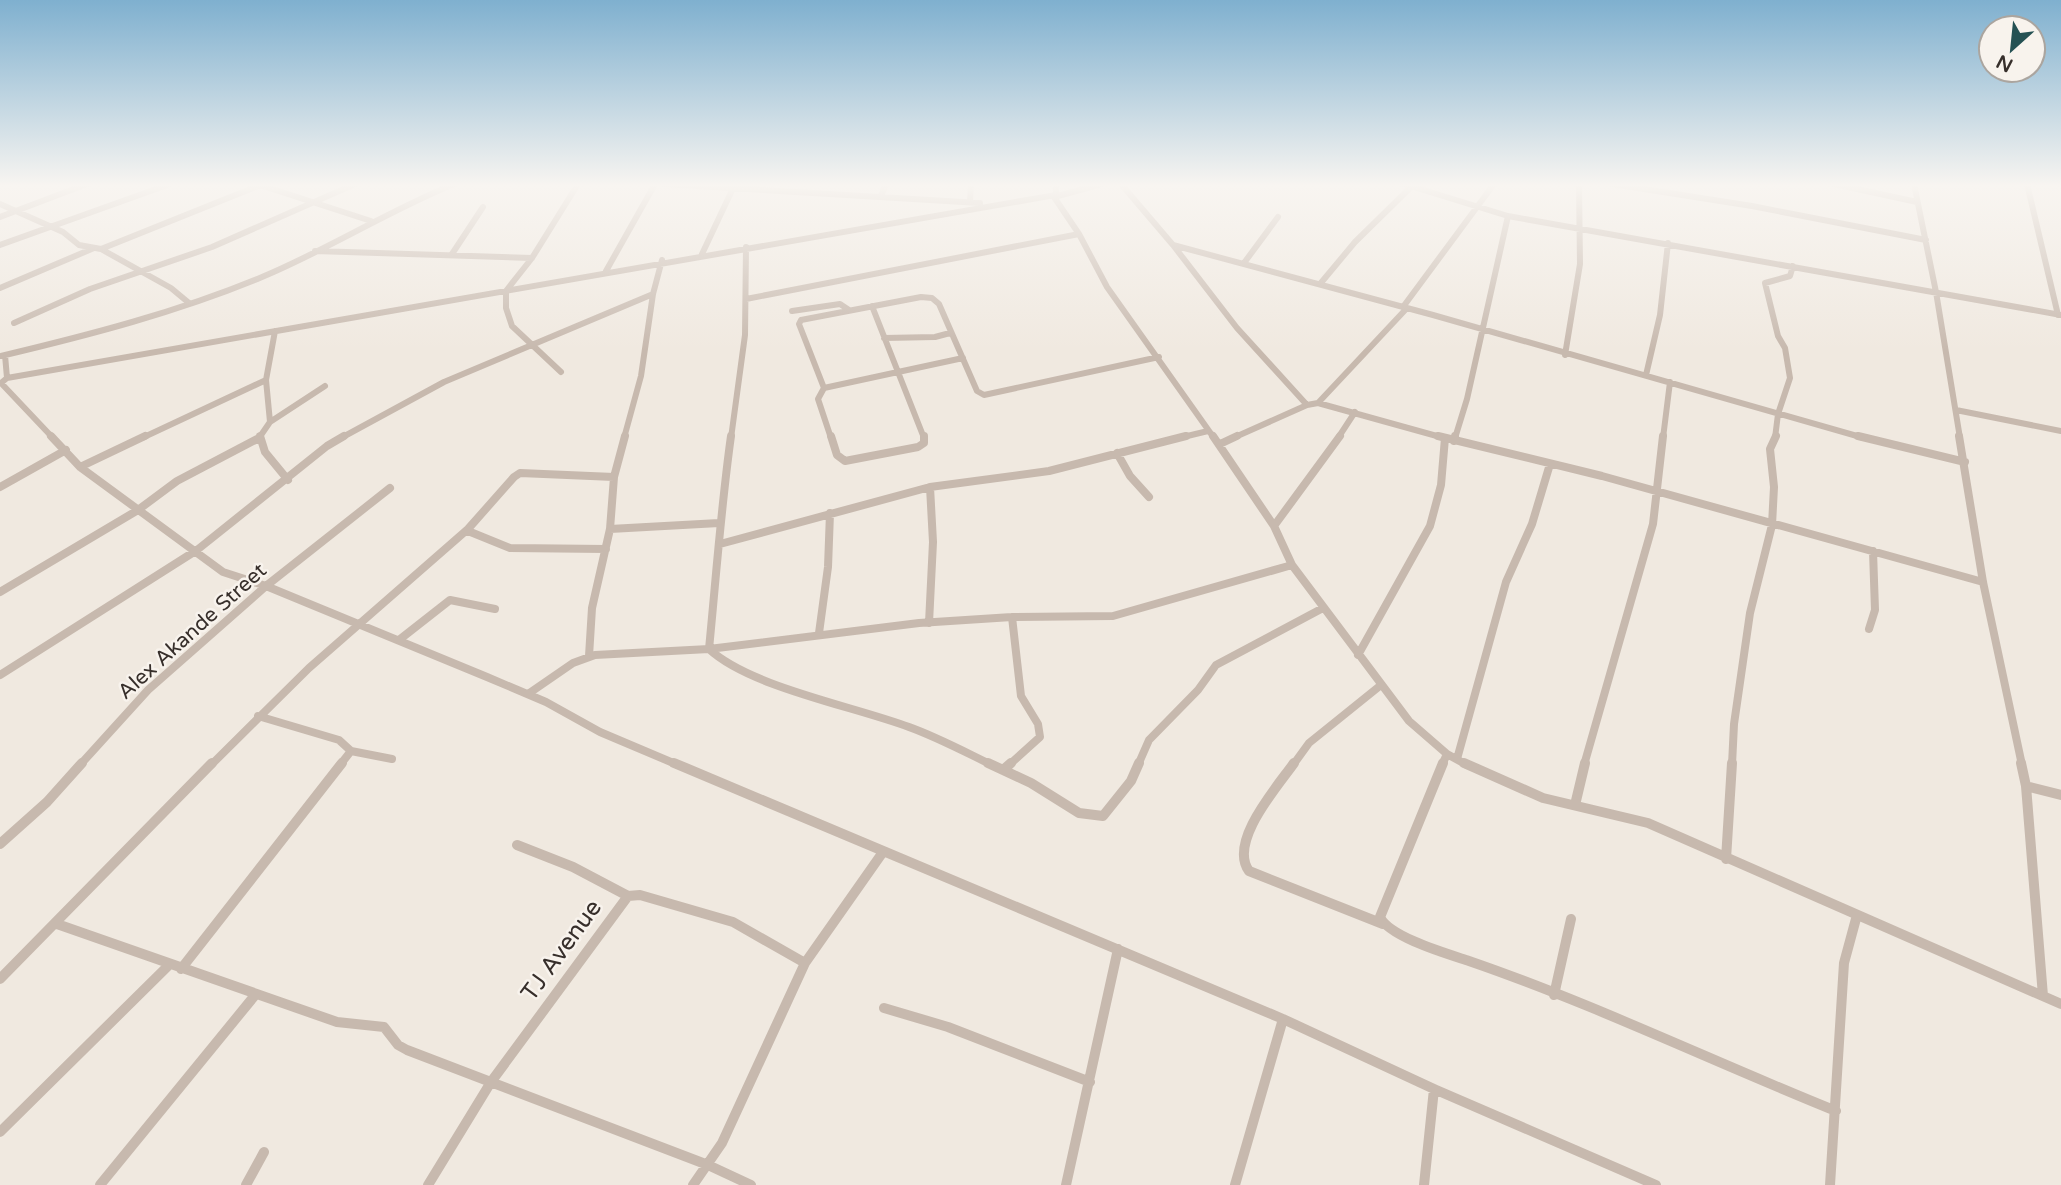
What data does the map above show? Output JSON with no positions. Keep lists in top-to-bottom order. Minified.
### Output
{"streets":{"street":["Alex Akande Street","TJ Avenue"]},"north":"bottom left"}
